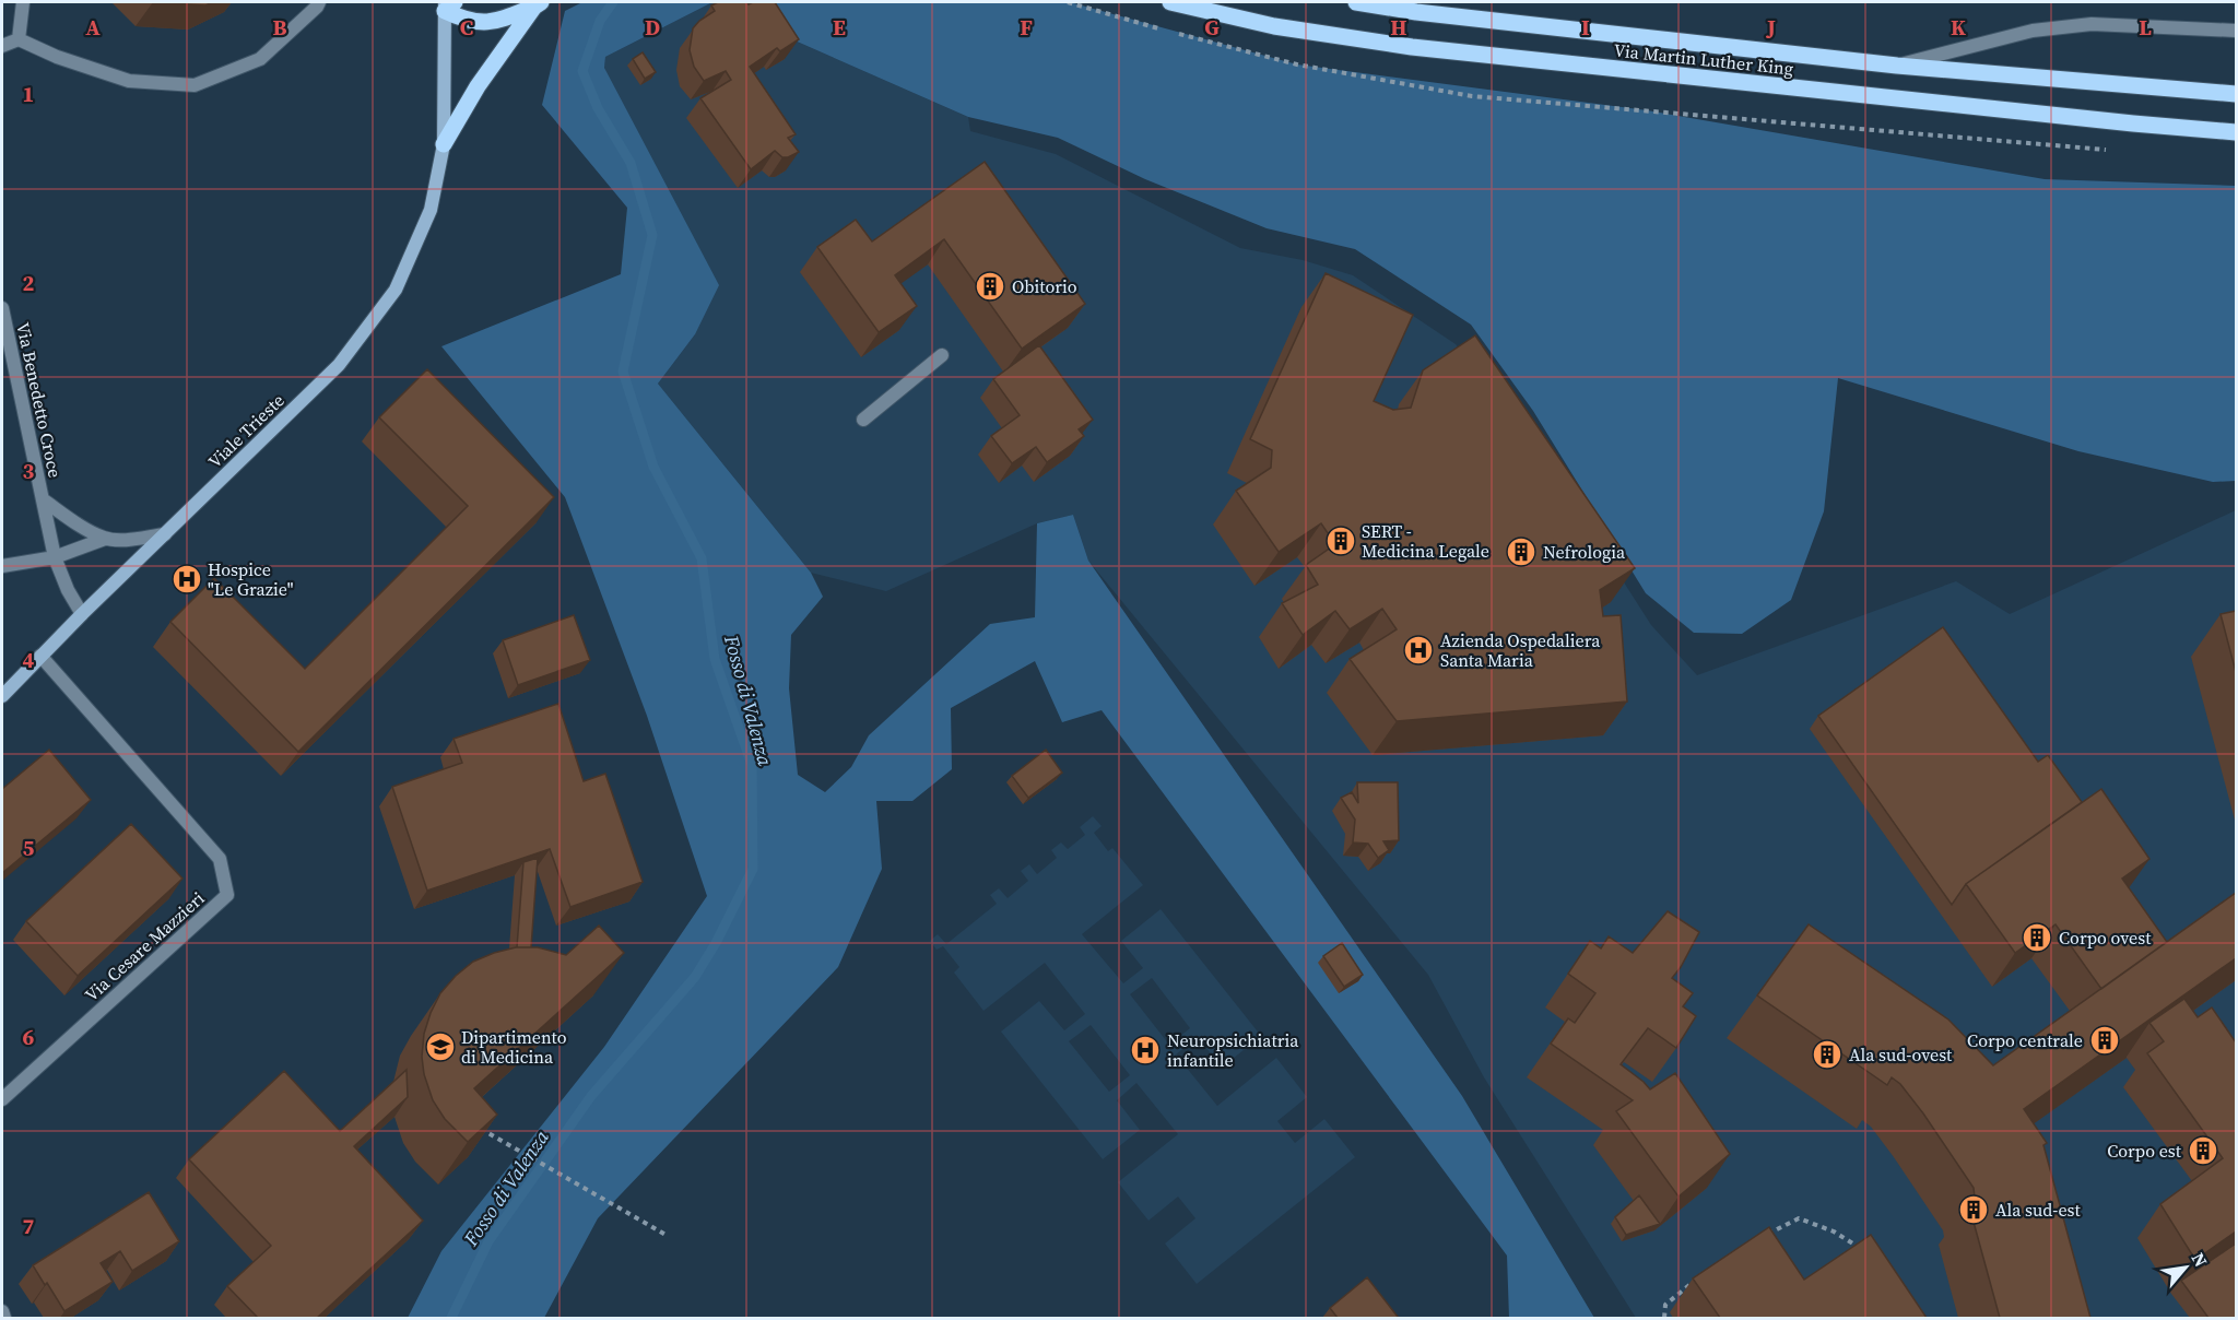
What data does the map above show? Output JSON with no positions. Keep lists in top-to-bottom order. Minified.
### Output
{"streets":{"main road":["Via Martin Luther King"],"street":["Via Benedetto Croce","Viale Trieste","Via Cesare Mazzieri"]},"crossings":[["Via Benedetto Croce","Viale Trieste"],["Viale Trieste","Via Cesare Mazzieri"]],"water":["Fosso di Valenza"],"places":{"building":["Obitorio","SERT - Medicina Legale","Nefrologia","Corpo ovest","Corpo centrale","Ala sud-ovest","Corpo est","Ala sud-est"],"hospital":["Hospice \"Le Grazie\"","Azienda Ospedaliera Santa Maria","Neuropsichiatria infantile"],"school or university":["Dipartimento di Medicina"]},"north":"top right","grid":{"columns":["A","B","C","D","E","F","G","H","I","J","K","L"],"rows":["1","2","3","4","5","6","7"]}}
